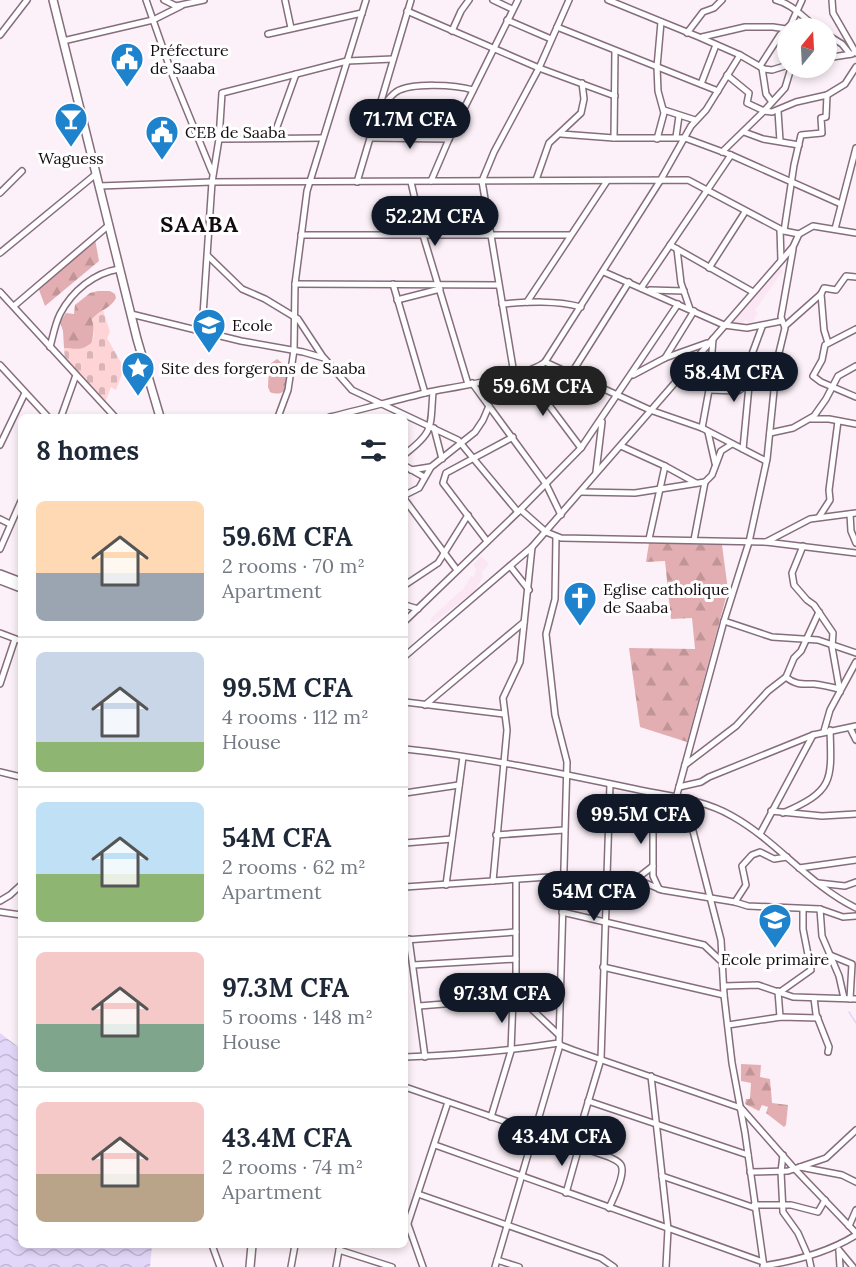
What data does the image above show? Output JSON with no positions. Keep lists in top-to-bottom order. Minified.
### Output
{"districts":["SAABA"],"places":{"public building":["Préfecture de Saaba","CEB de Saaba"],"bar":["Waguess"],"school or university":["Ecole","Ecole primaire"],"place":["Site des forgerons de Saaba"],"church":["Eglise catholique de Saaba"]},"north":"top","page":{"price":["71.7M CFA","52.2M CFA","58.4M CFA","59.6M CFA","99.5M CFA","54M CFA","97.3M CFA","43.4M CFA"],"heading":"8 homes","list":[{"name":"59.6M CFA","note":"2 rooms · 70 m² · Apartment"},{"name":"99.5M CFA","note":"4 rooms · 112 m² · House"},{"name":"54M CFA","note":"2 rooms · 62 m² · Apartment"},{"name":"97.3M CFA","note":"5 rooms · 148 m² · House"},{"name":"43.4M CFA","note":"2 rooms · 74 m² · Apartment"}]}}
